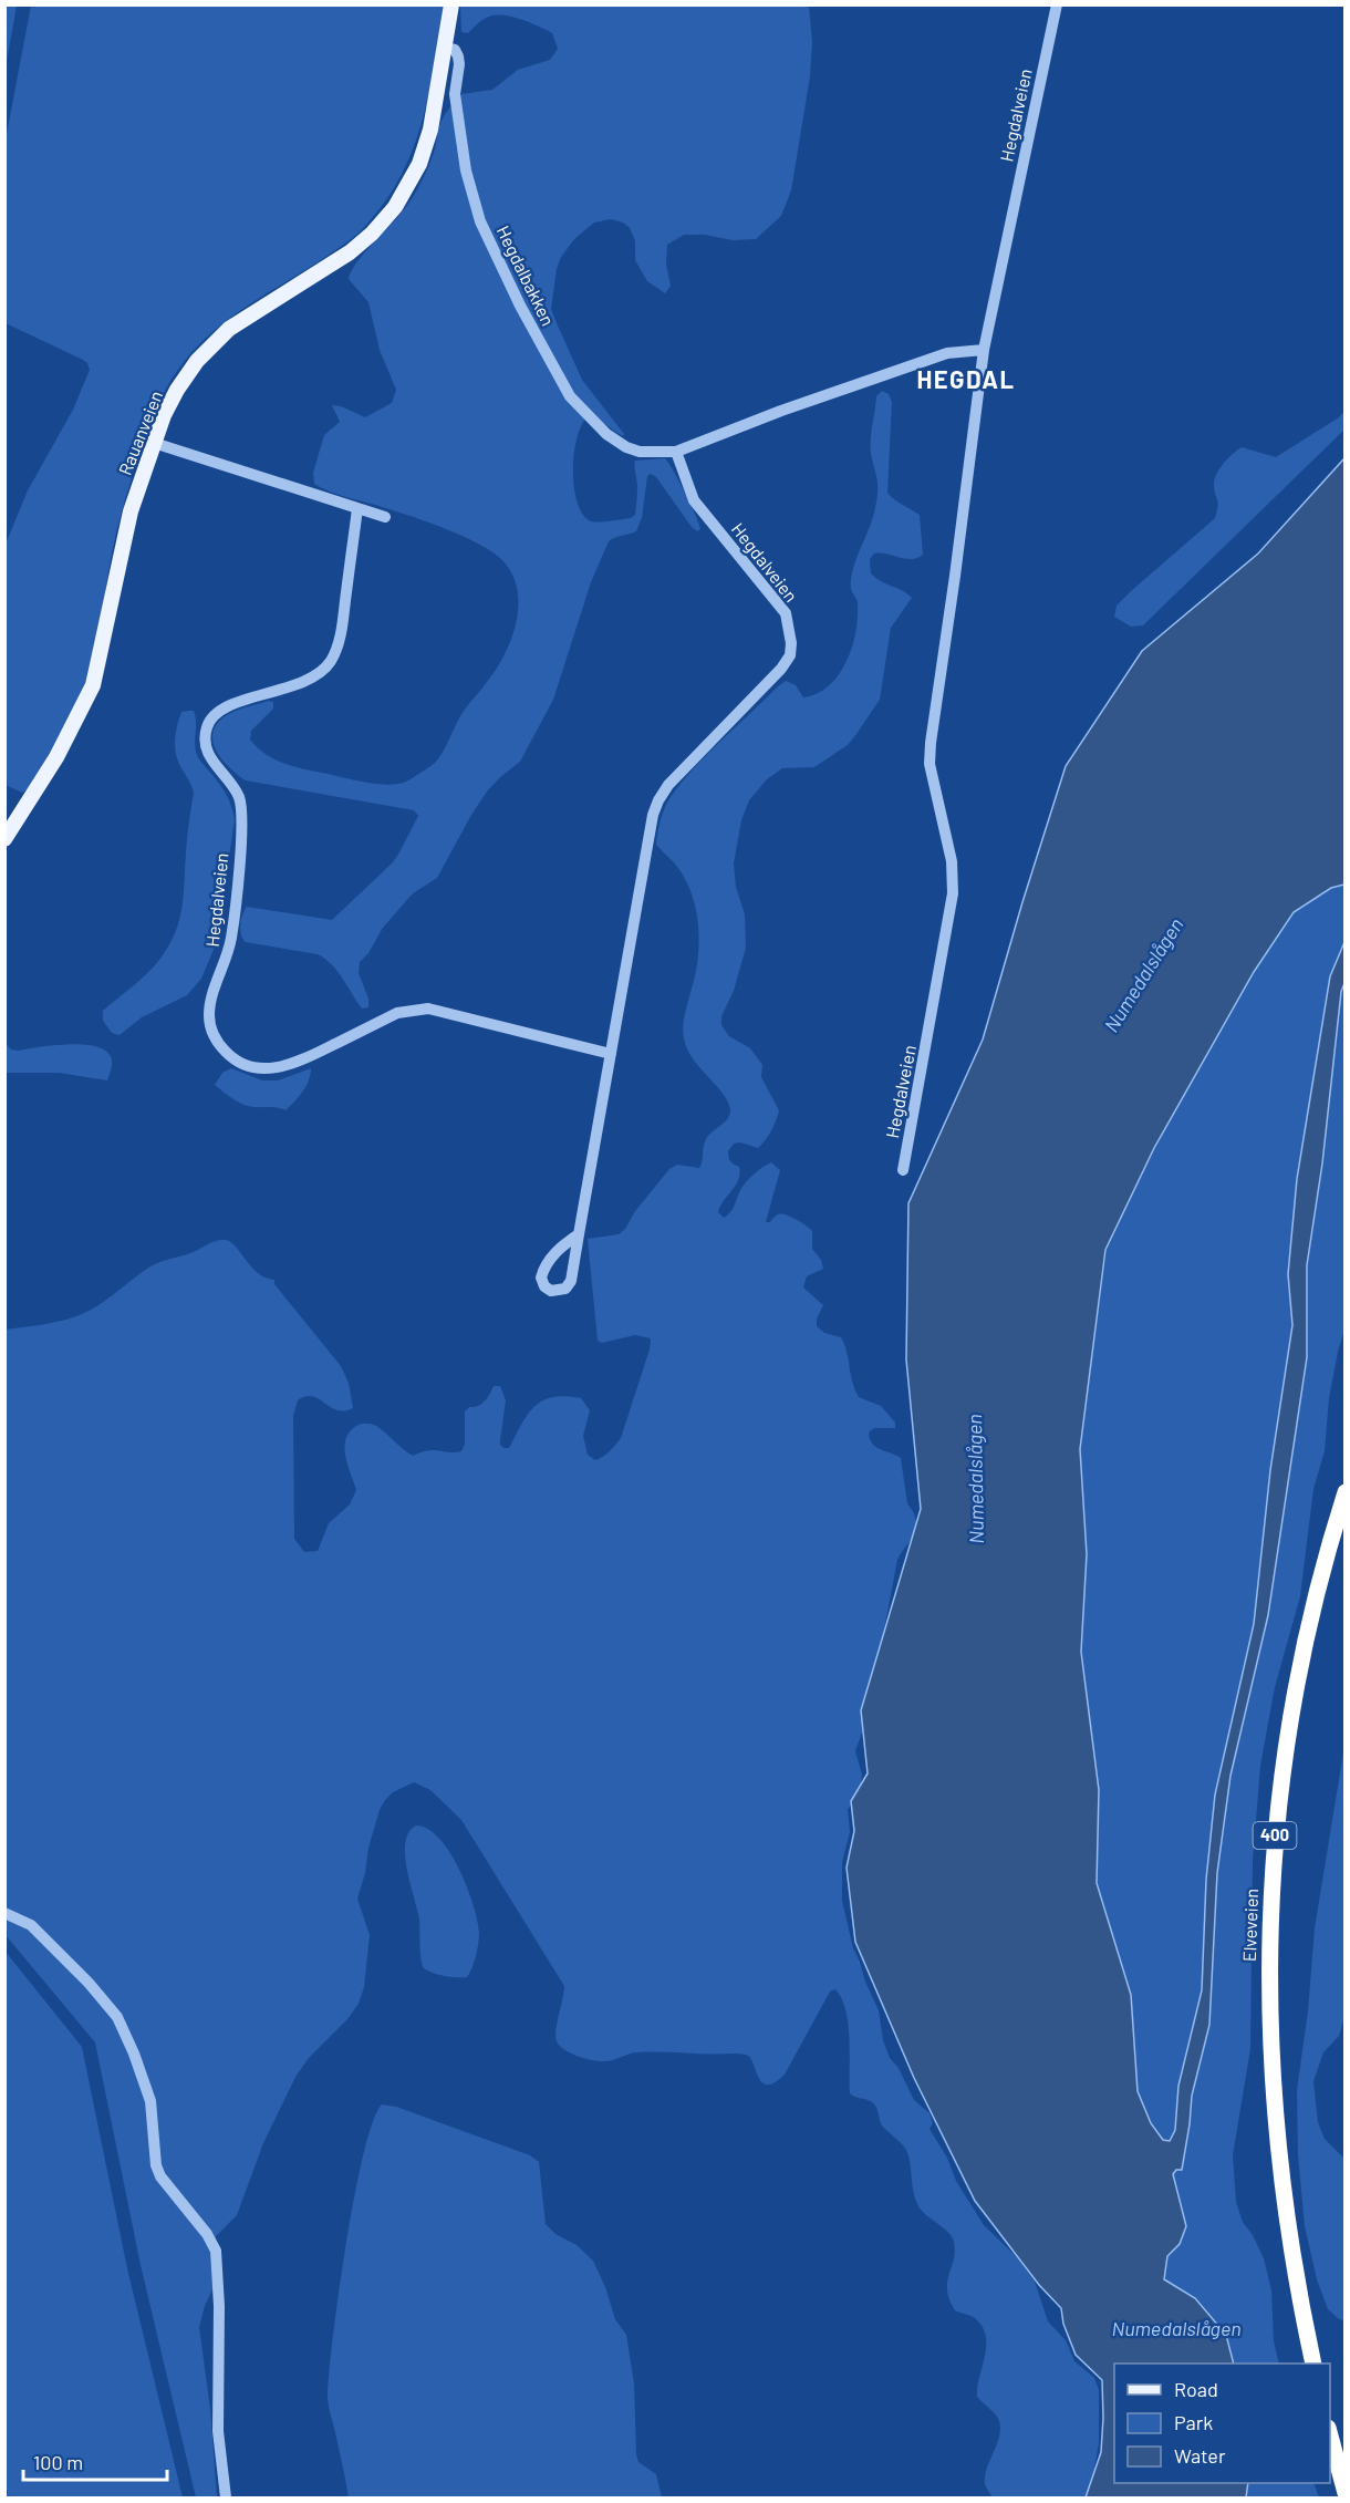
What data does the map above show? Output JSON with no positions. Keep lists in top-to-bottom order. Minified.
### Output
{"streets":{"highway":["400","Elveveien"],"main road":["Rauanveien"],"street":["Hegdalveien","Hegdalbakken"]},"crossings":[["Hegdalveien","Hegdalbakken"],["Hegdalbakken","Rauanveien"]],"districts":["HEGDAL"],"water":["Numedalslågen"],"legend":["Road","Park","Water"],"scale_bar":"100 m"}
